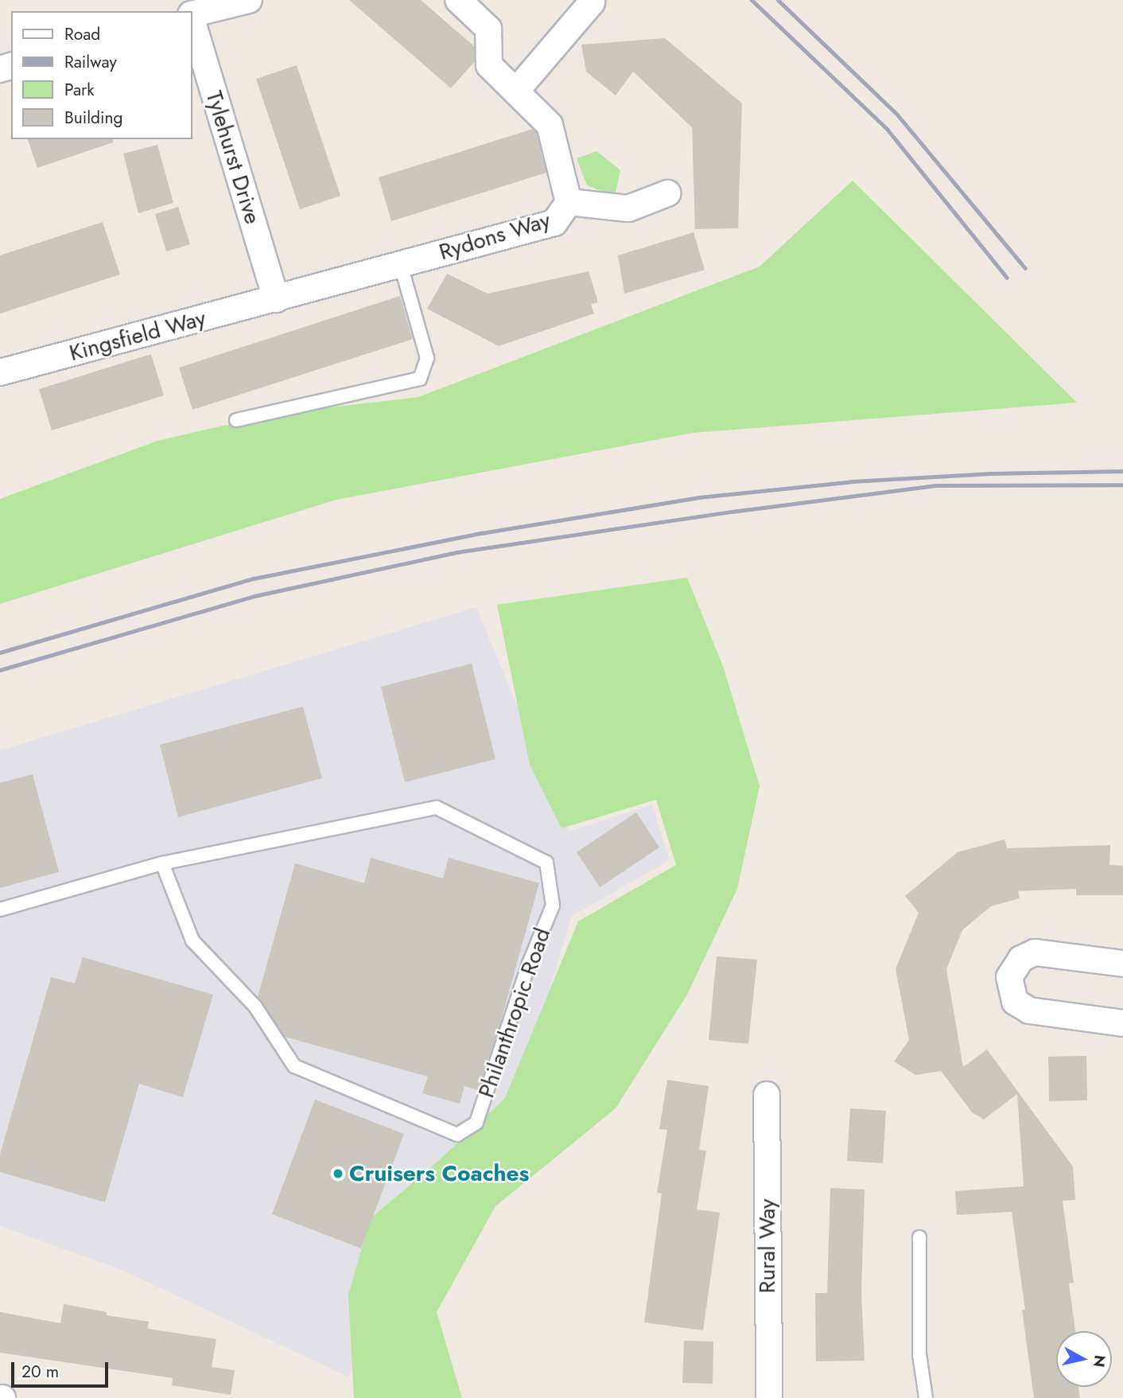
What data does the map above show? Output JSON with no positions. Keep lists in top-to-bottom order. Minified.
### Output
{"streets":{"street":["Tylehurst Drive","Rydons Way","Kingsfield Way","Rural Way"],"lane":["Philanthropic Road"]},"crossings":[["Tylehurst Drive","Rydons Way"],["Tylehurst Drive","Kingsfield Way"],["Rydons Way","Kingsfield Way"]],"places":["Cruisers Coaches"],"legend":["Road","Railway","Park","Building"],"scale_bar":"20 m","north":"right"}
